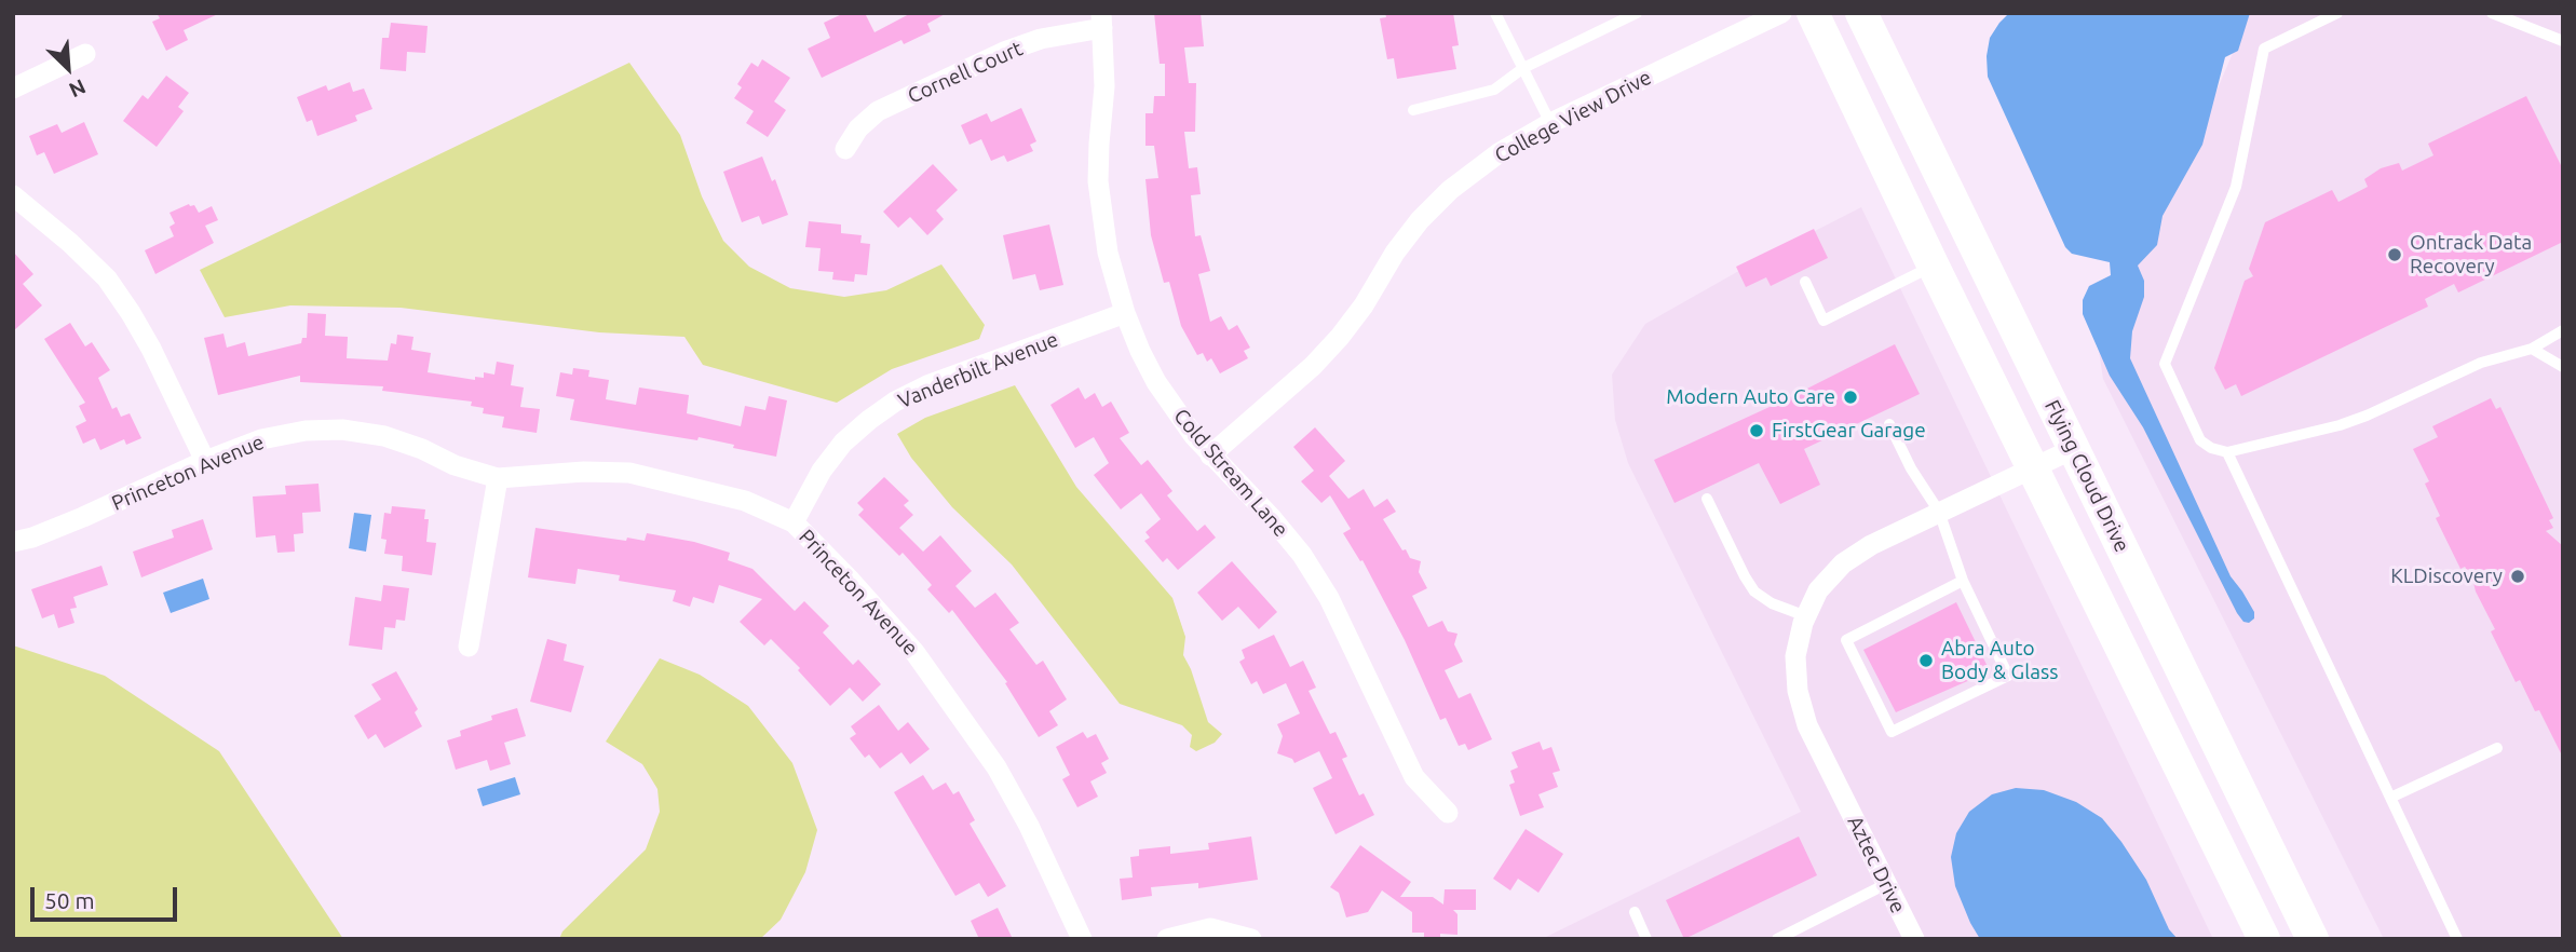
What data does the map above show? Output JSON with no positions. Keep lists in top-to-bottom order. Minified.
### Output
{"streets":{"main road":["Flying Cloud Drive"],"street":["Cornell Court","College View Drive","Vanderbilt Avenue","Princeton Avenue","Cold Stream Lane","Aztec Drive"]},"crossings":[["Cornell Court","Cold Stream Lane"],["College View Drive","Cold Stream Lane"],["Vanderbilt Avenue","Princeton Avenue"],["Vanderbilt Avenue","Cold Stream Lane"],["Flying Cloud Drive","Aztec Drive"]],"places":["Ontrack Data Recovery","Modern Auto Care","FirstGear Garage","KLDiscovery","Abra Auto Body & Glass"],"scale_bar":"50 m","north":"bottom right"}
